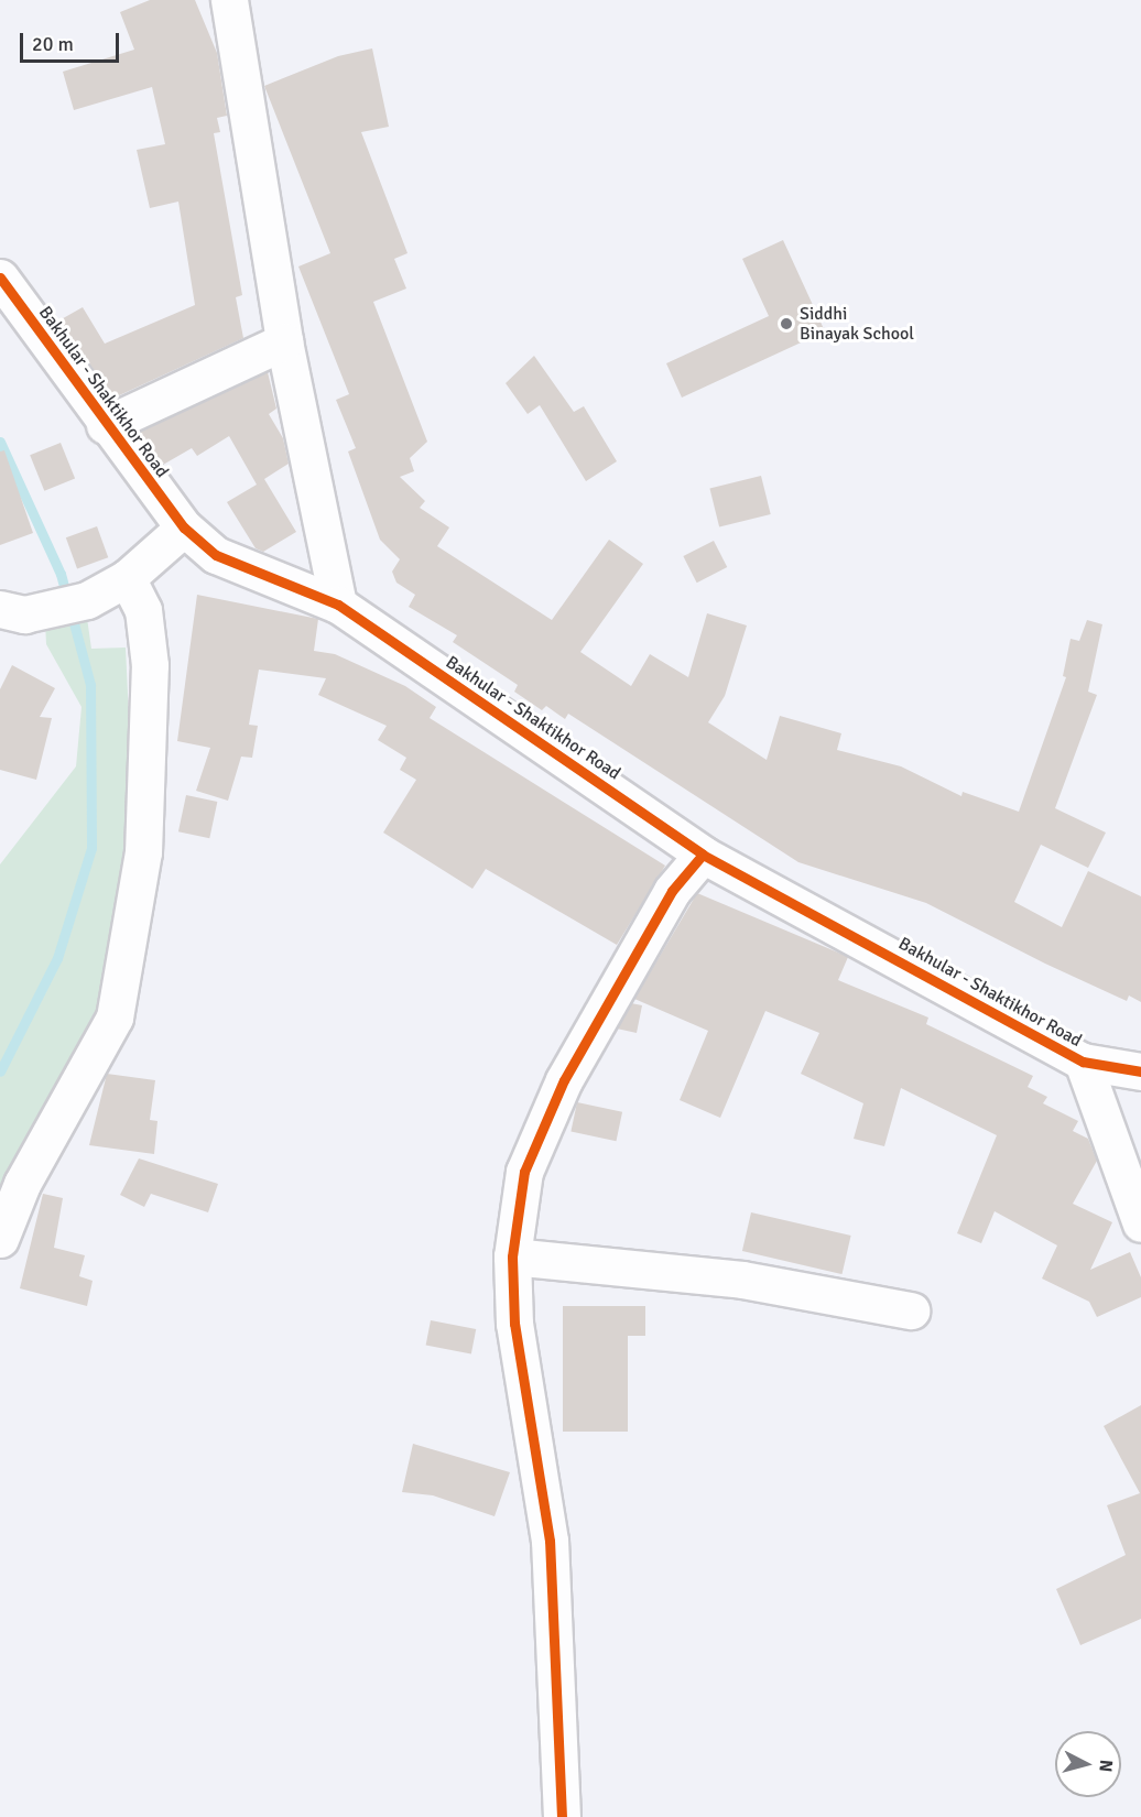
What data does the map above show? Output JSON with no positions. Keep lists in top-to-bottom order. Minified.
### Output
{"streets":{"street":["Bakhular - Shaktikhor Road"]},"places":["Siddhi Binayak School"],"scale_bar":"20 m","north":"right"}
